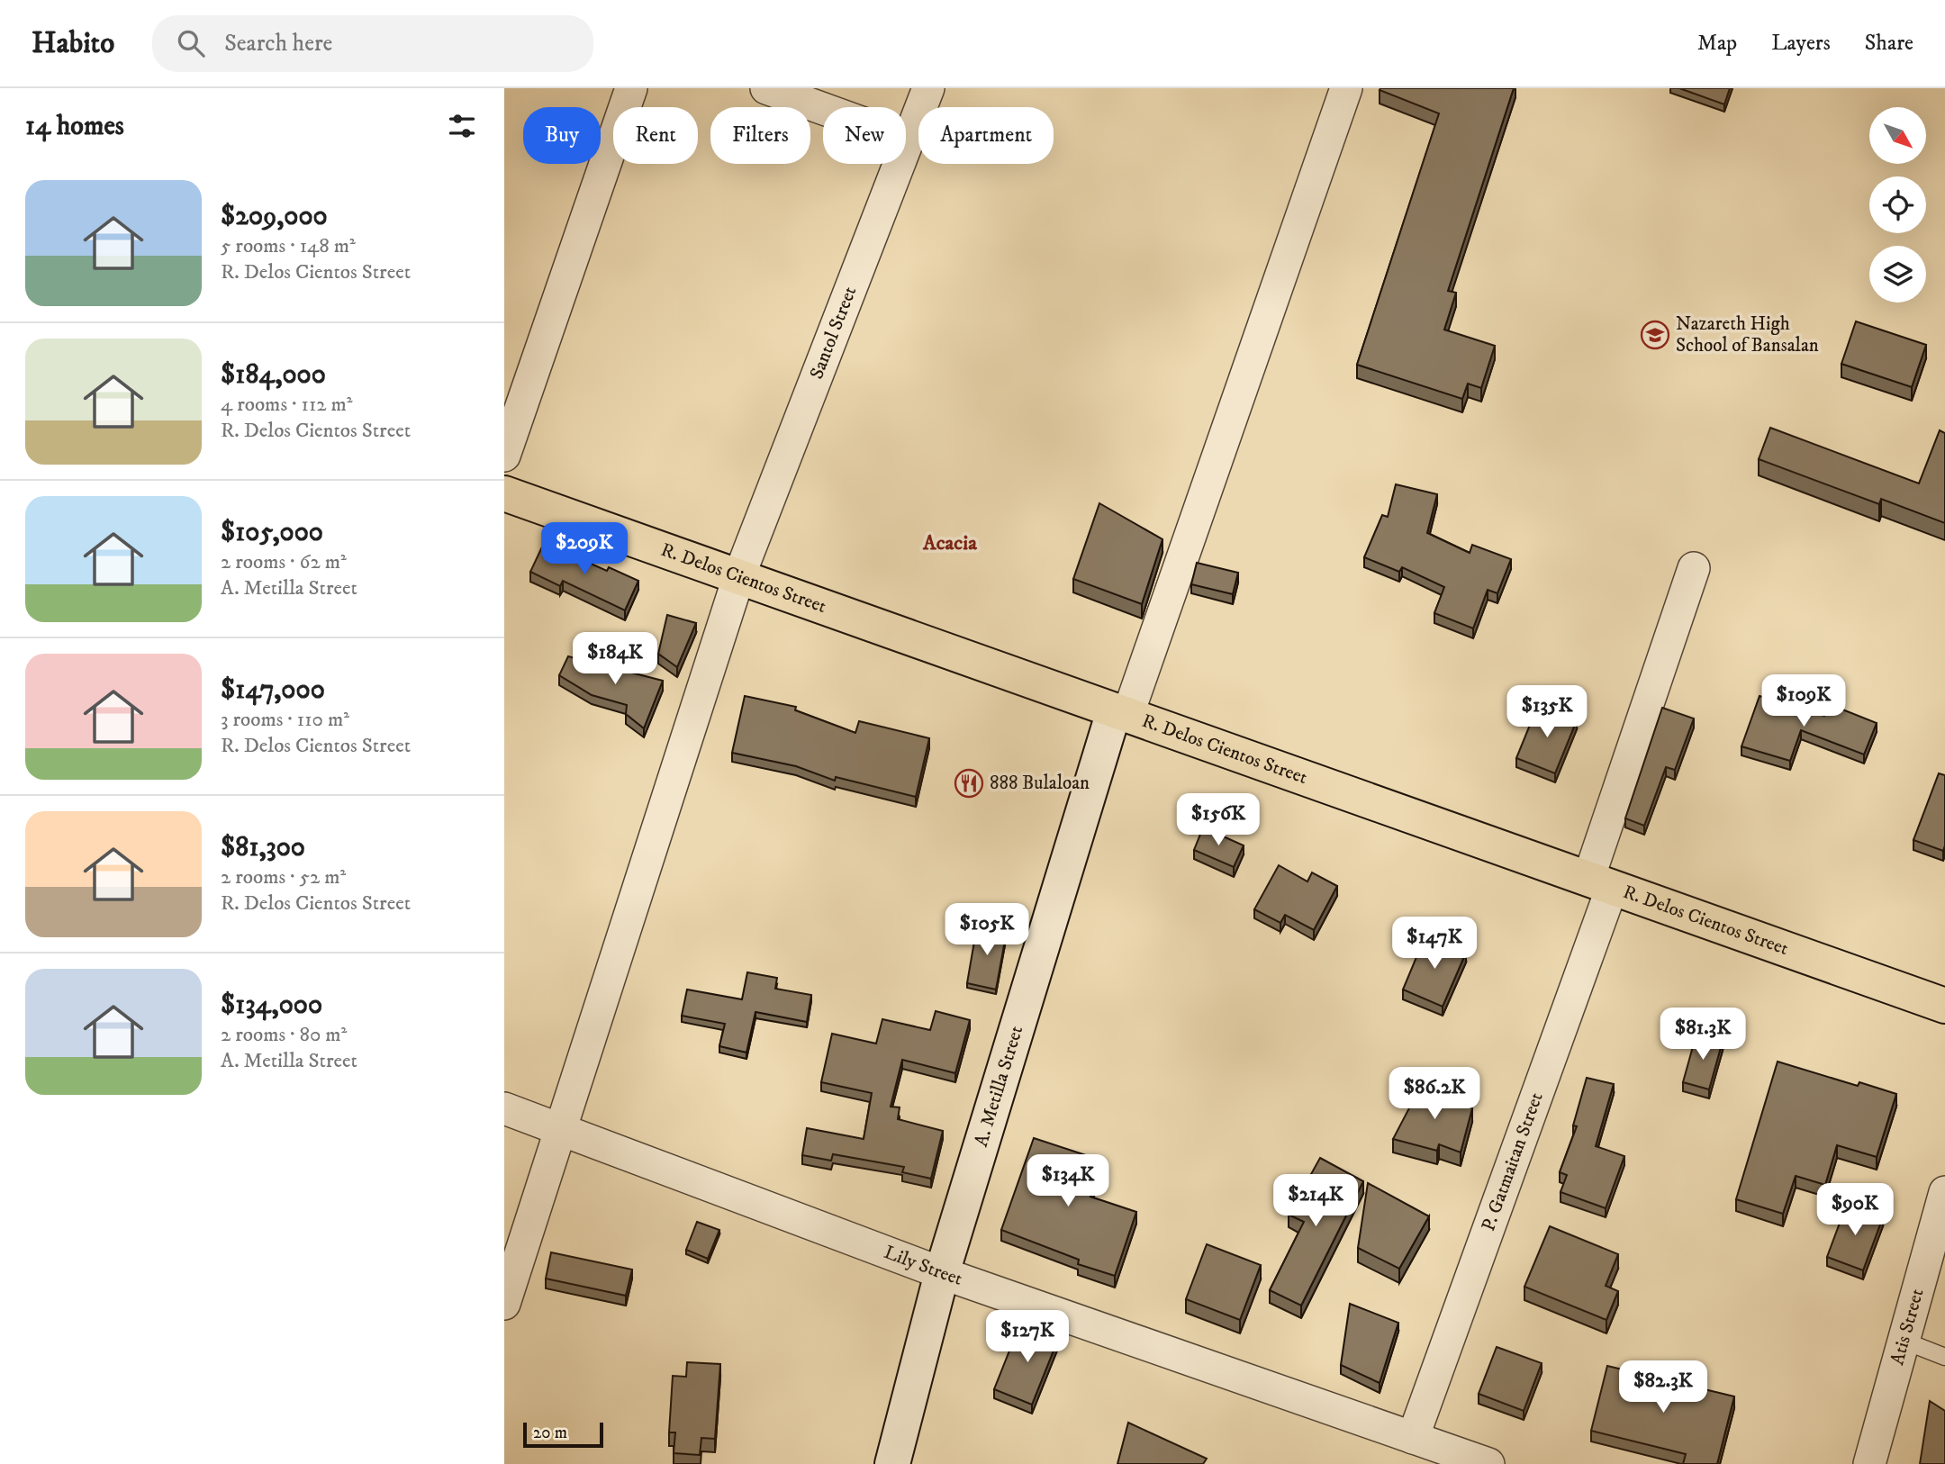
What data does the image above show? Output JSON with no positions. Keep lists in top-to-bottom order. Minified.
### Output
{"streets":{"highway":["R. Delos Cientos Street"],"main road":["A. Metilla Street"],"street":["Santol Street","P. Gatmaitan Street","Lily Street","Atis Street"]},"crossings":[["Santol Street","R. Delos Cientos Street"],["Santol Street","Lily Street"],["R. Delos Cientos Street","A. Metilla Street"],["R. Delos Cientos Street","P. Gatmaitan Street"],["A. Metilla Street","Lily Street"],["P. Gatmaitan Street","Lily Street"]],"districts":["Acacia"],"places":{"school or university":["Nazareth High School of Bansalan"],"restaurant":["888 Bulaloan"]},"scale_bar":"20 m","north":"bottom right","page":{"header":"Habito","search":"Search here","nav":["Map","Layers","Share"],"heading":"14 homes","chip":["Buy","Rent","Filters","New","Apartment"],"list":[{"name":"$209,000","note":"5 rooms · 148 m² · R. Delos Cientos Street"},{"name":"$184,000","note":"4 rooms · 112 m² · R. Delos Cientos Street"},{"name":"$105,000","note":"2 rooms · 62 m² · A. Metilla Street"},{"name":"$147,000","note":"3 rooms · 110 m² · R. Delos Cientos Street"},{"name":"$81,300","note":"2 rooms · 52 m² · R. Delos Cientos Street"},{"name":"$134,000","note":"2 rooms · 80 m² · A. Metilla Street"}],"price":["$209K","$184K","$109K","$135K","$156K","$105K","$147K","$81.3K","$86.2K","$134K","$214K","$90K","$127K","$82.3K"],"scale":"20 m"}}
